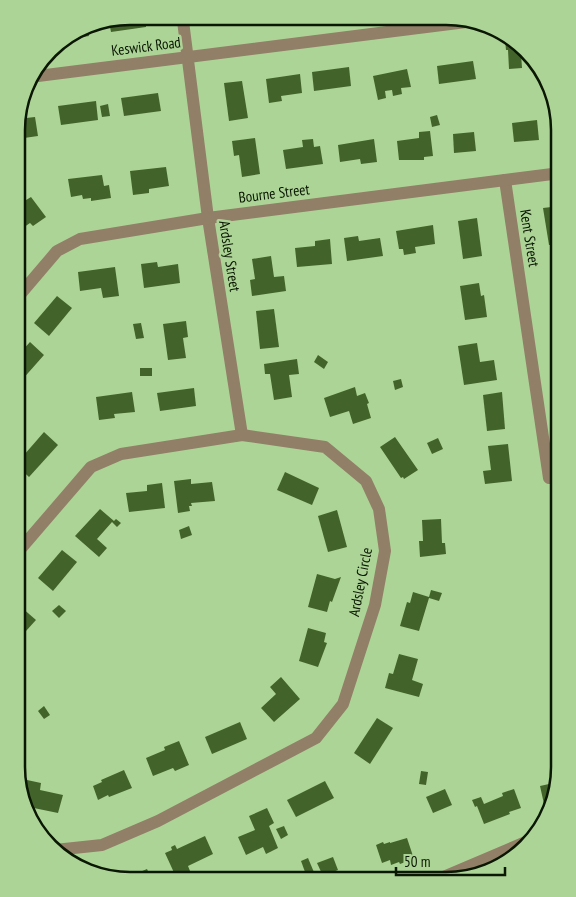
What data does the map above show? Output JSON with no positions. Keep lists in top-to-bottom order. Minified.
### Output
{"streets":{"street":["Keswick Road","Bourne Street","Kent Street","Ardsley Street","Ardsley Circle"]},"crossings":[["Keswick Road","Ardsley Street"],["Bourne Street","Kent Street"],["Bourne Street","Ardsley Street"],["Ardsley Street","Ardsley Circle"]],"scale_bar":"50 m"}
